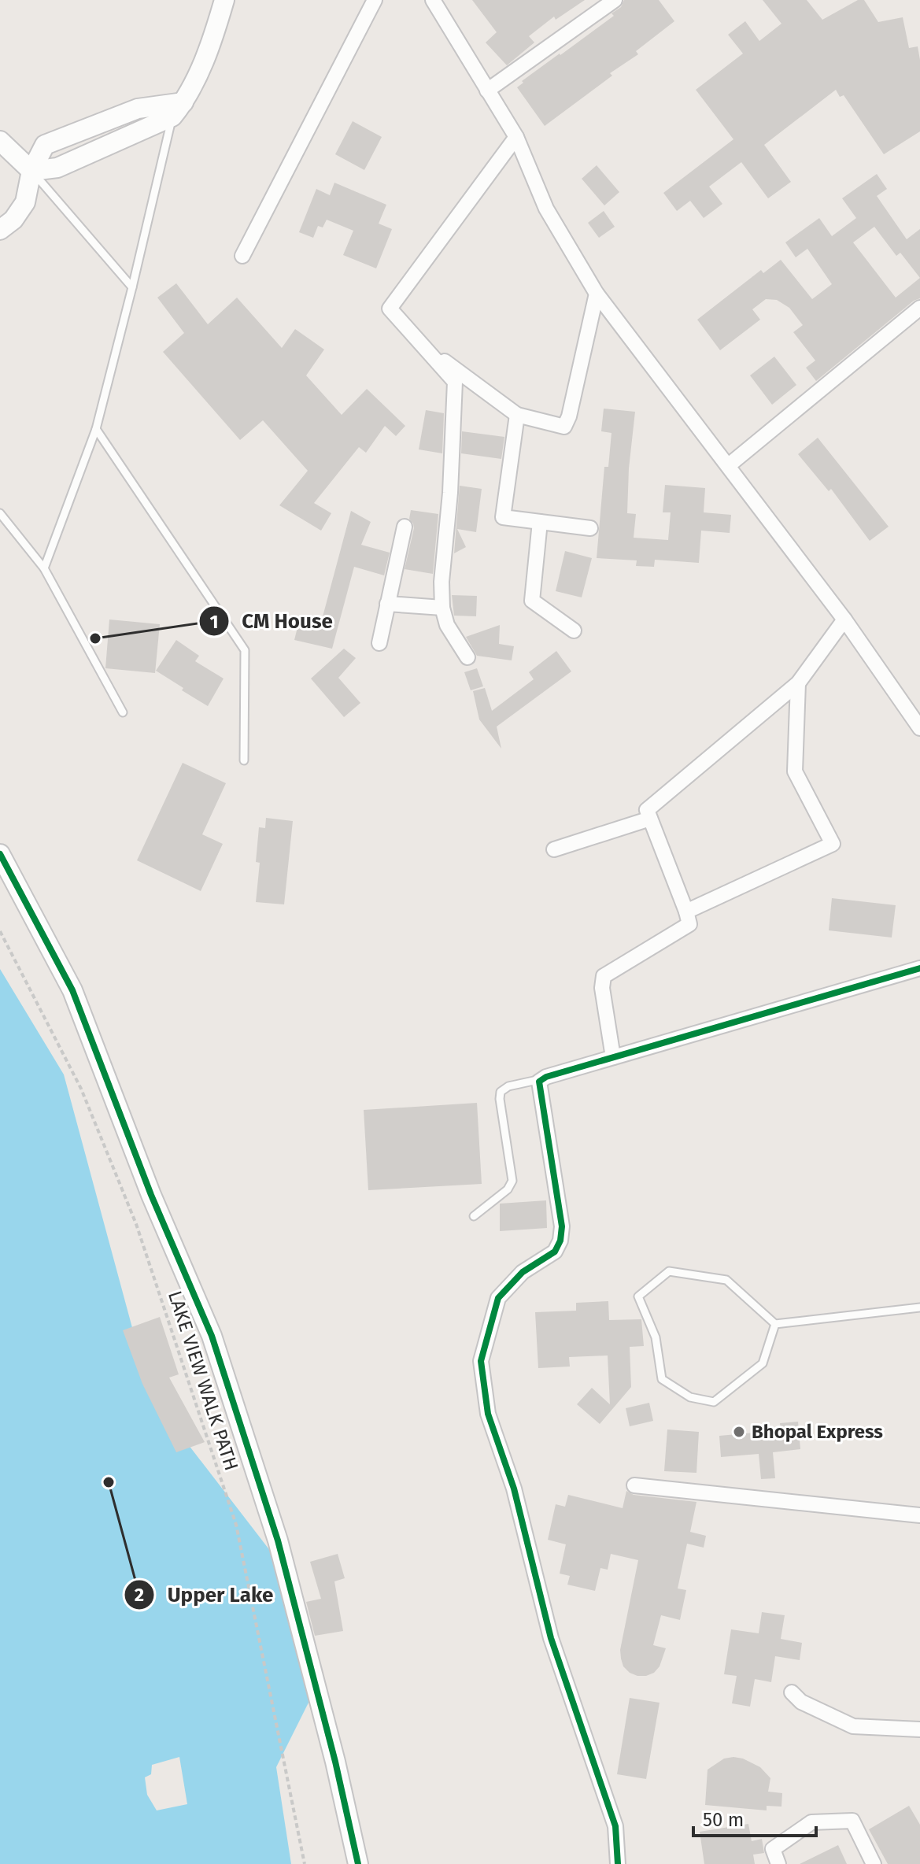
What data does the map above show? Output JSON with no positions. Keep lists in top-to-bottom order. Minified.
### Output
{"streets":{"cycle path":["LAKE VIEW WALK PATH"]},"places":["CM House","Bhopal Express","Upper Lake"],"scale_bar":"50 m"}
